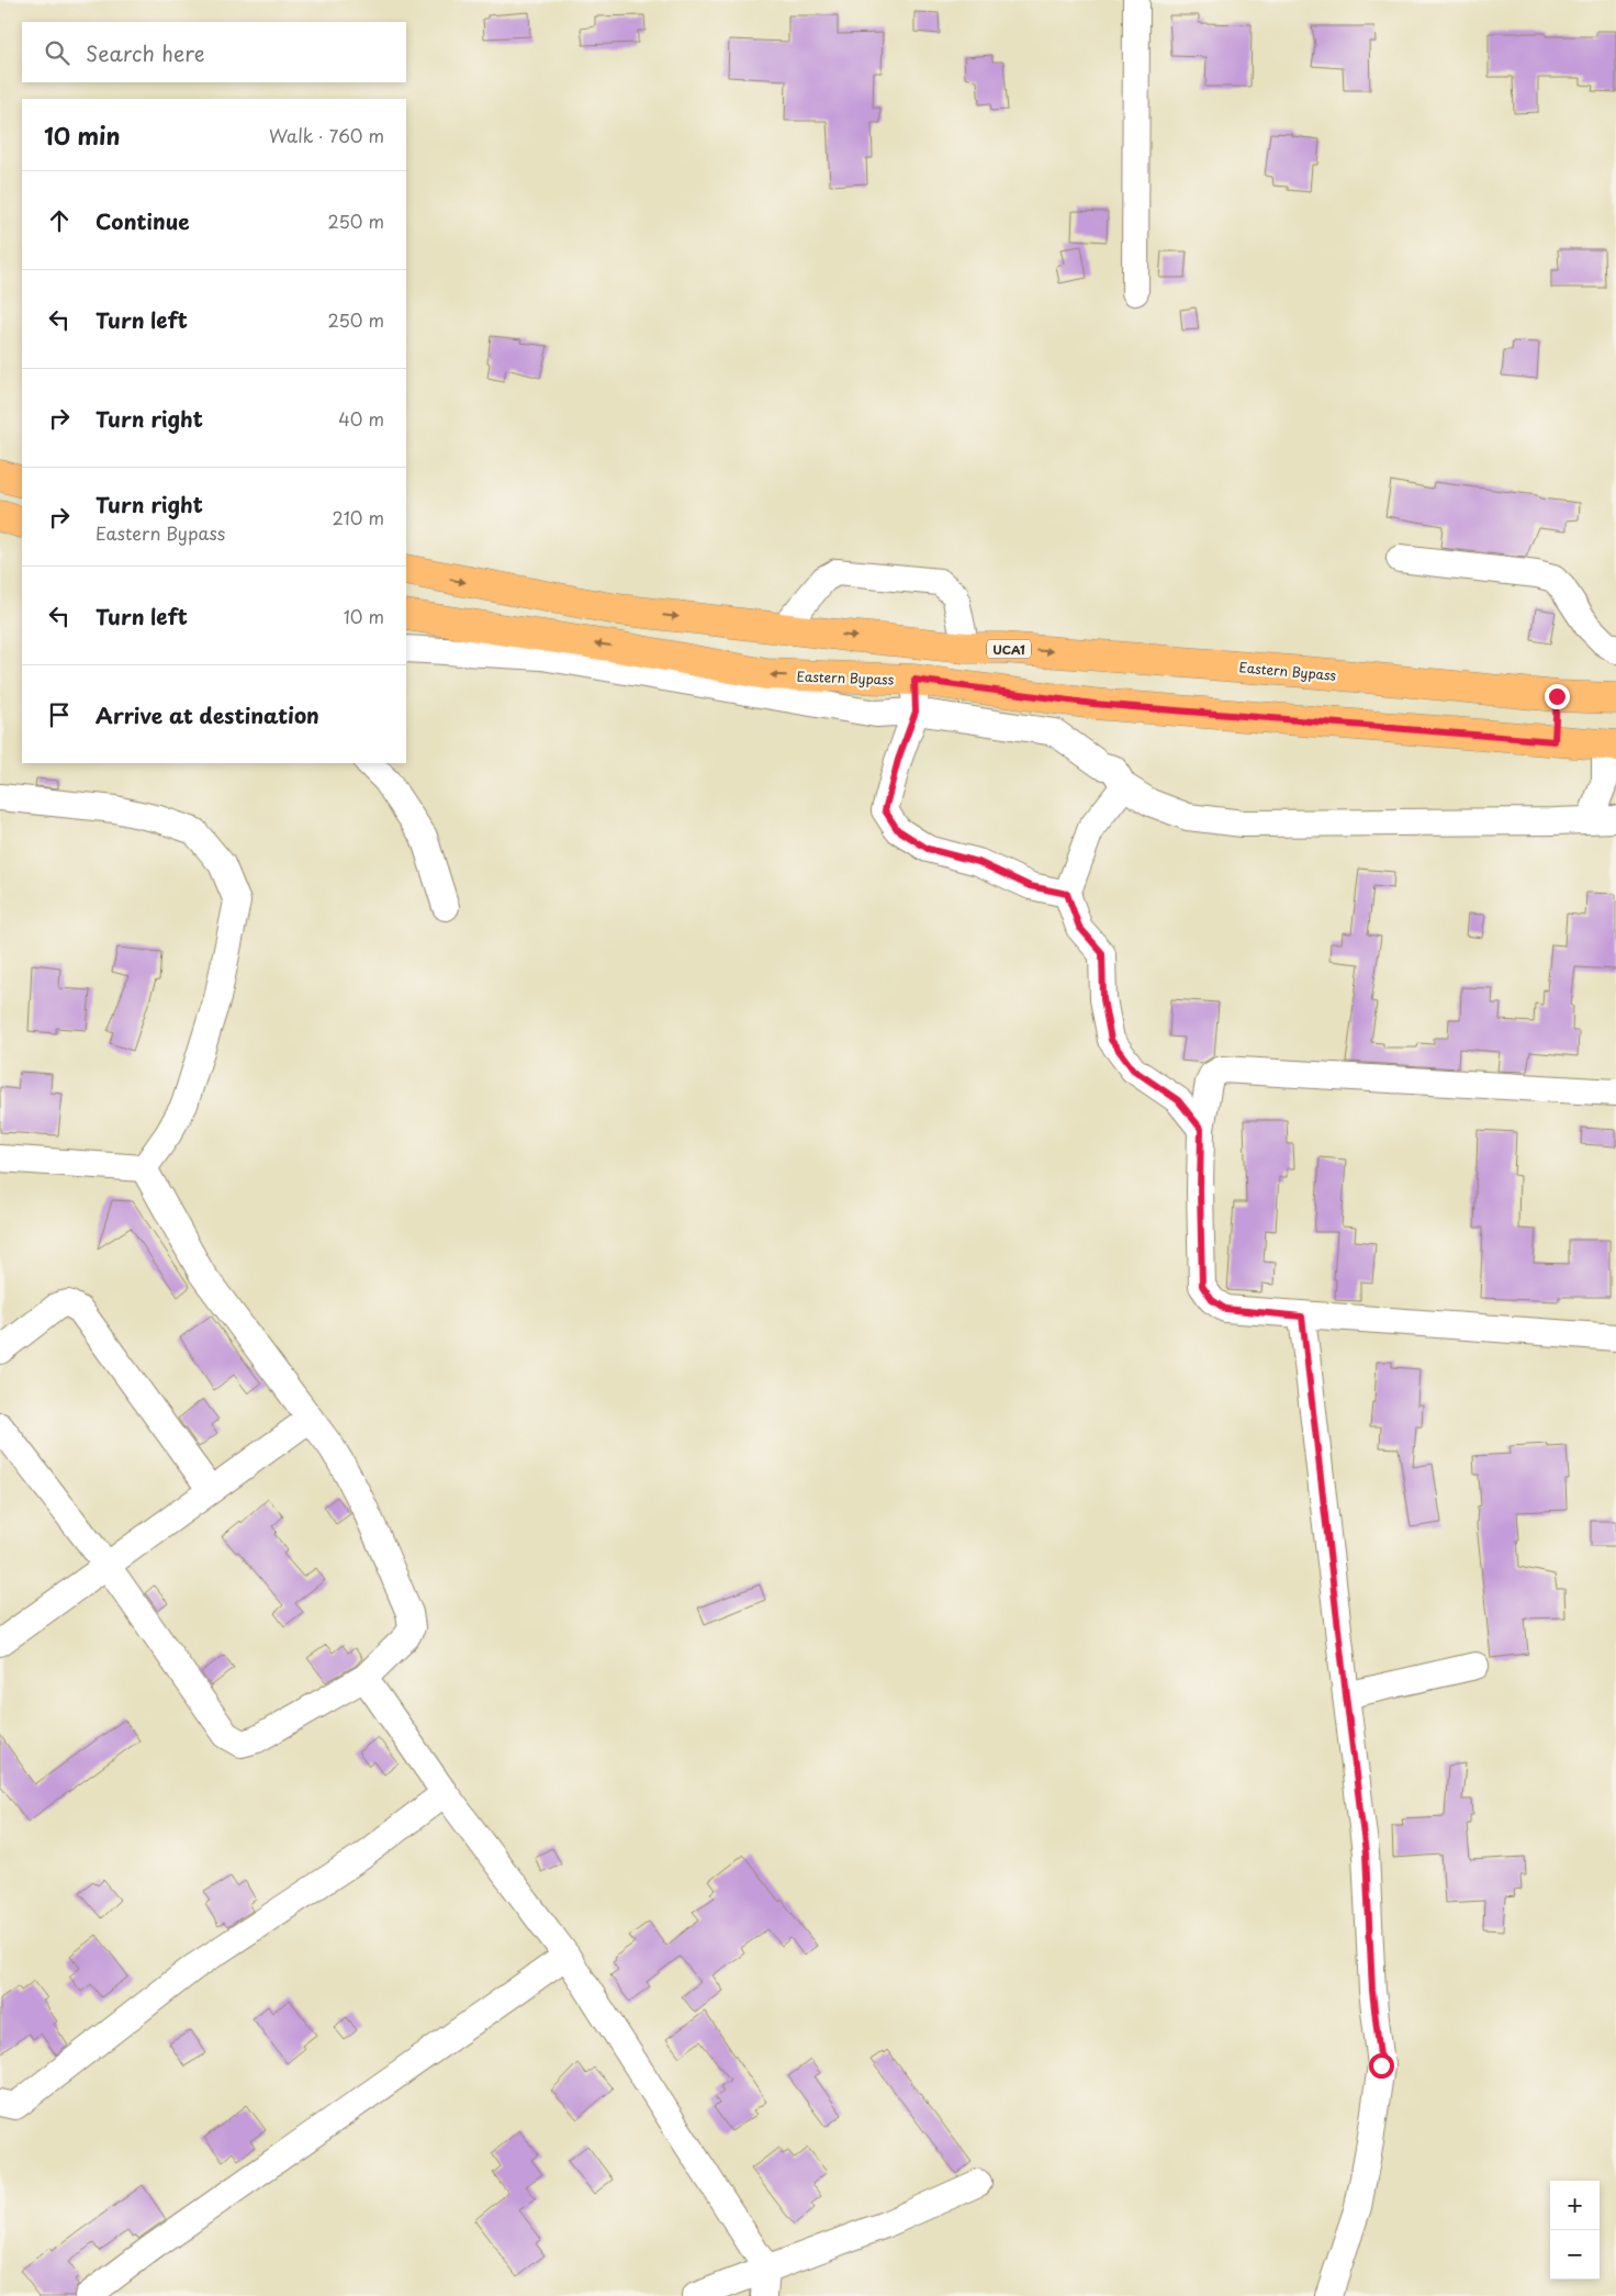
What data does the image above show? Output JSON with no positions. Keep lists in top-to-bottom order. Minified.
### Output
{"streets":{"main road":["UCA1","Eastern Bypass"]},"page":{"search":"Search here","heading":["10 min","Walk · 760 m"],"list":[["Continue","250 m"],["Turn left","250 m"],["Turn right","40 m"],["Turn right","Eastern Bypass","210 m"],["Turn left","10 m"],"Arrive at destination"],"map_buttons":["+","−"]}}
